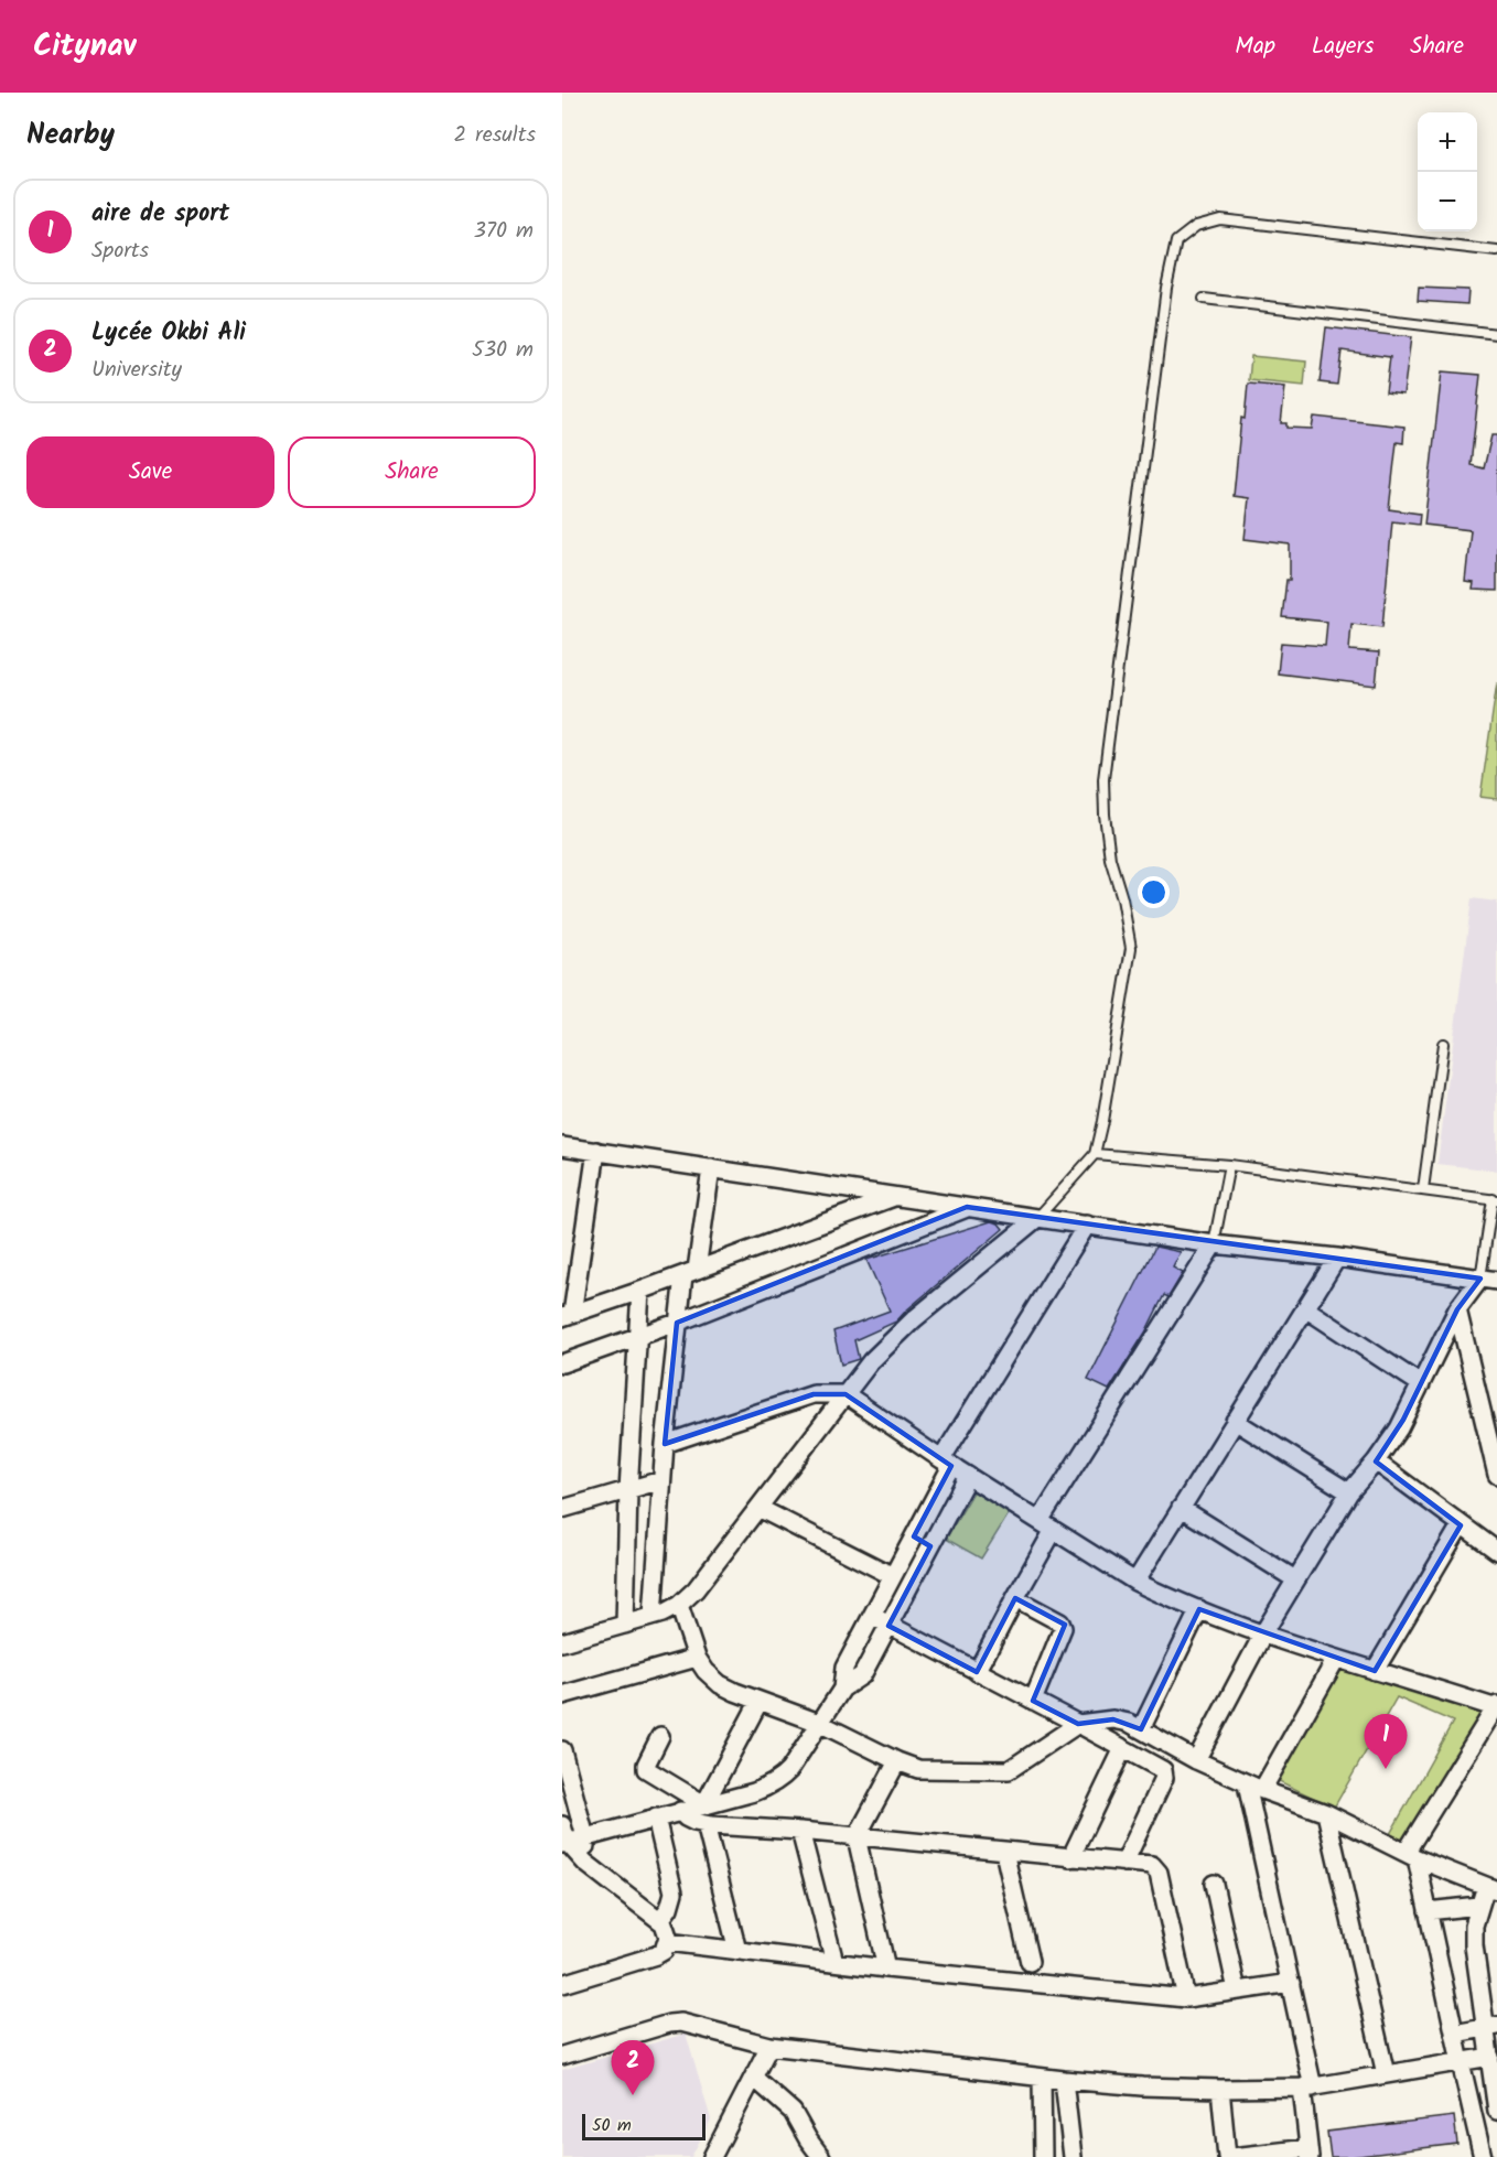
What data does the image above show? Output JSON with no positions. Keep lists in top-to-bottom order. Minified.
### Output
{"scale_bar":"50 m","page":{"header":"Citynav","nav":["Map","Layers","Share"],"heading":["Nearby","2 results"],"map_buttons":["+","−"],"list":[{"mark":"1","name":"aire de sport","note":"Sports","value":"370 m"},{"mark":"2","name":"Lycée Okbi Ali","note":"University","value":"530 m"}],"buttons":["Save","Share"],"pins":["1","2"],"scale":"50 m"}}
